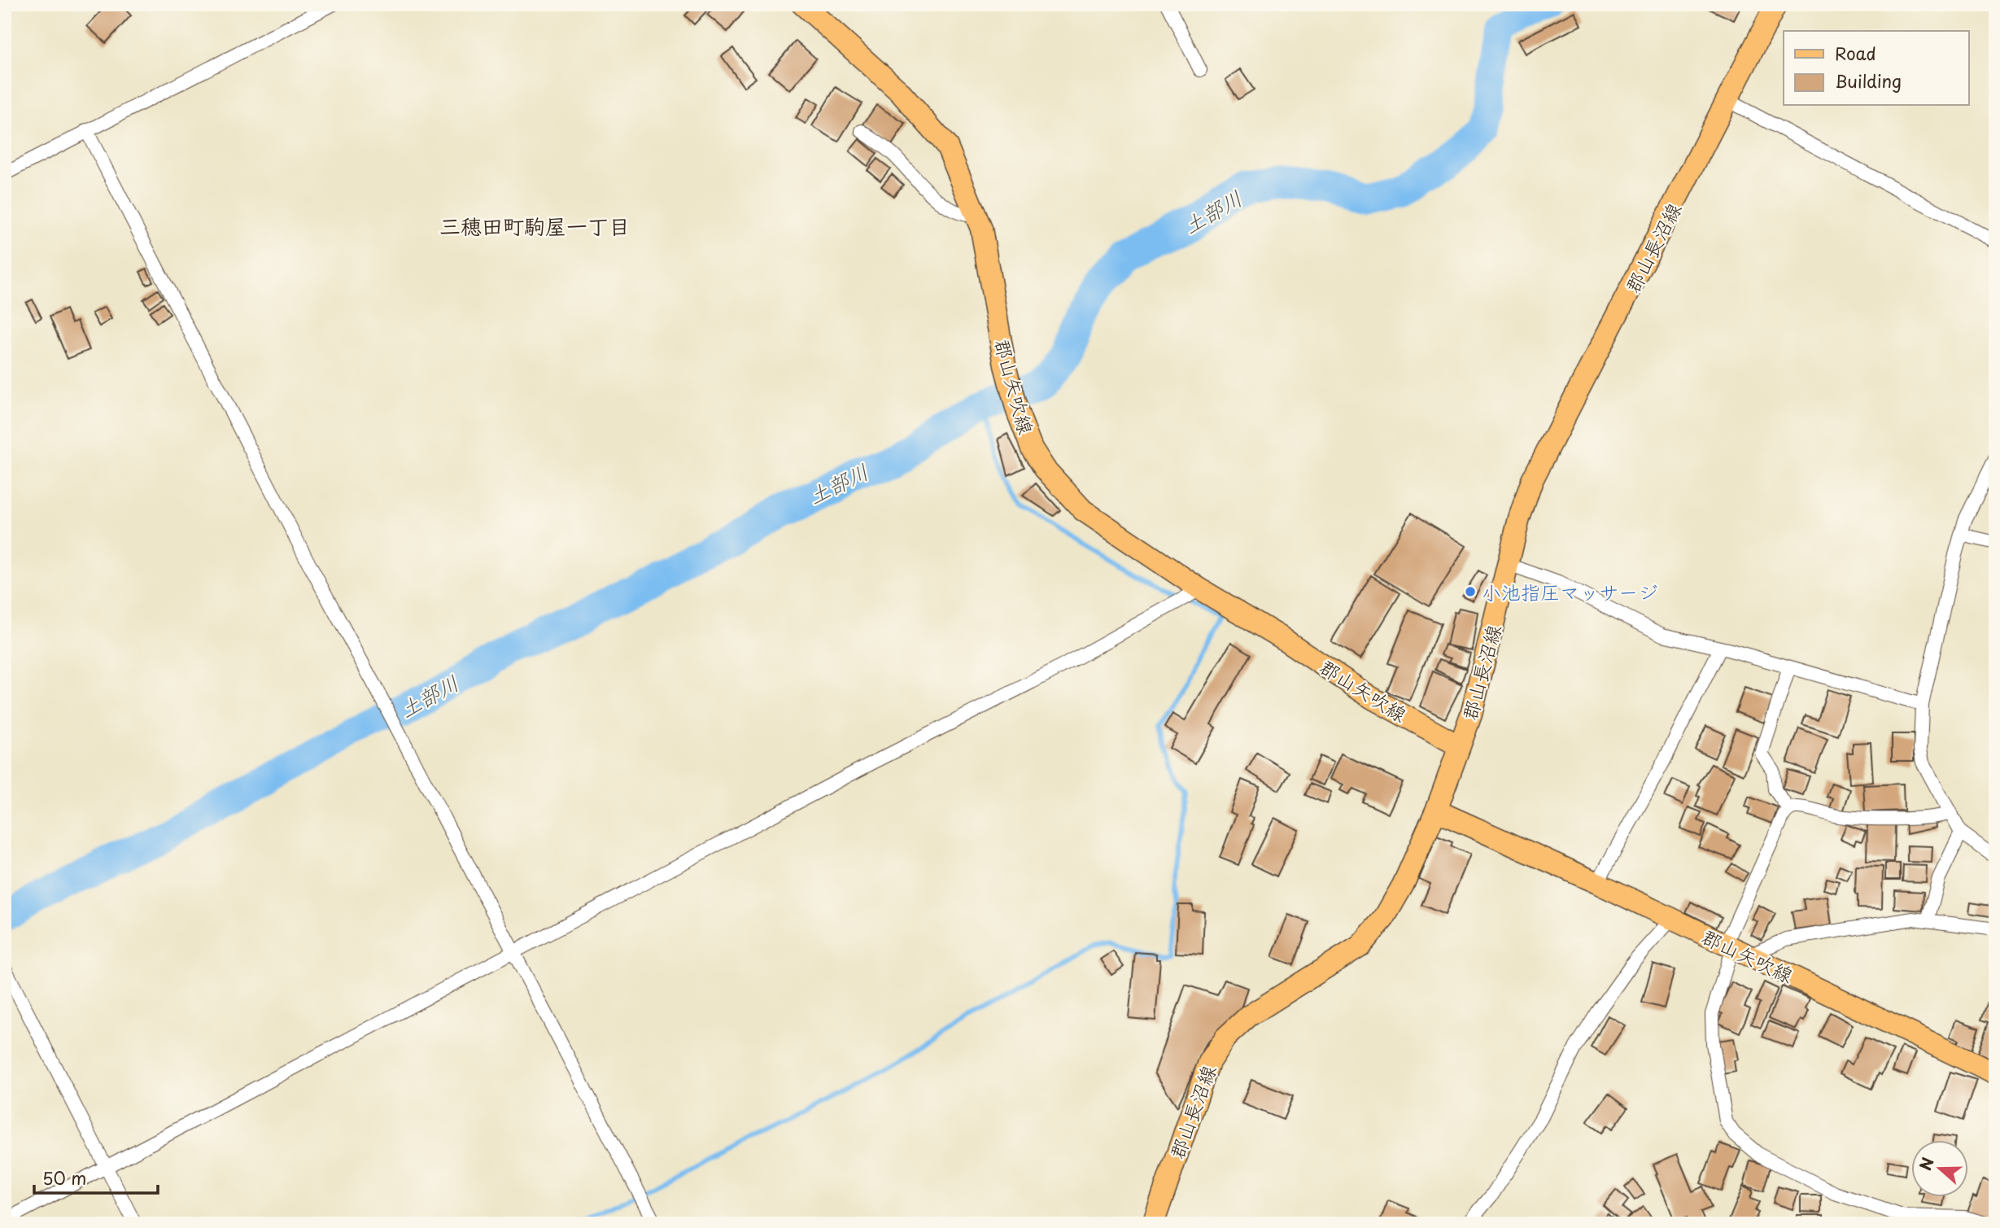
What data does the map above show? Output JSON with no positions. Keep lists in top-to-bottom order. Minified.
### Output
{"streets":{"main road":["郡山長沼線","郡山矢吹線"]},"crossings":[["郡山長沼線","郡山矢吹線"]],"districts":["三穂田町駒屋一丁目"],"water":["土部川"],"places":["小池指圧マッサージ"],"legend":["Road","Building"],"scale_bar":"50 m","north":"left"}
